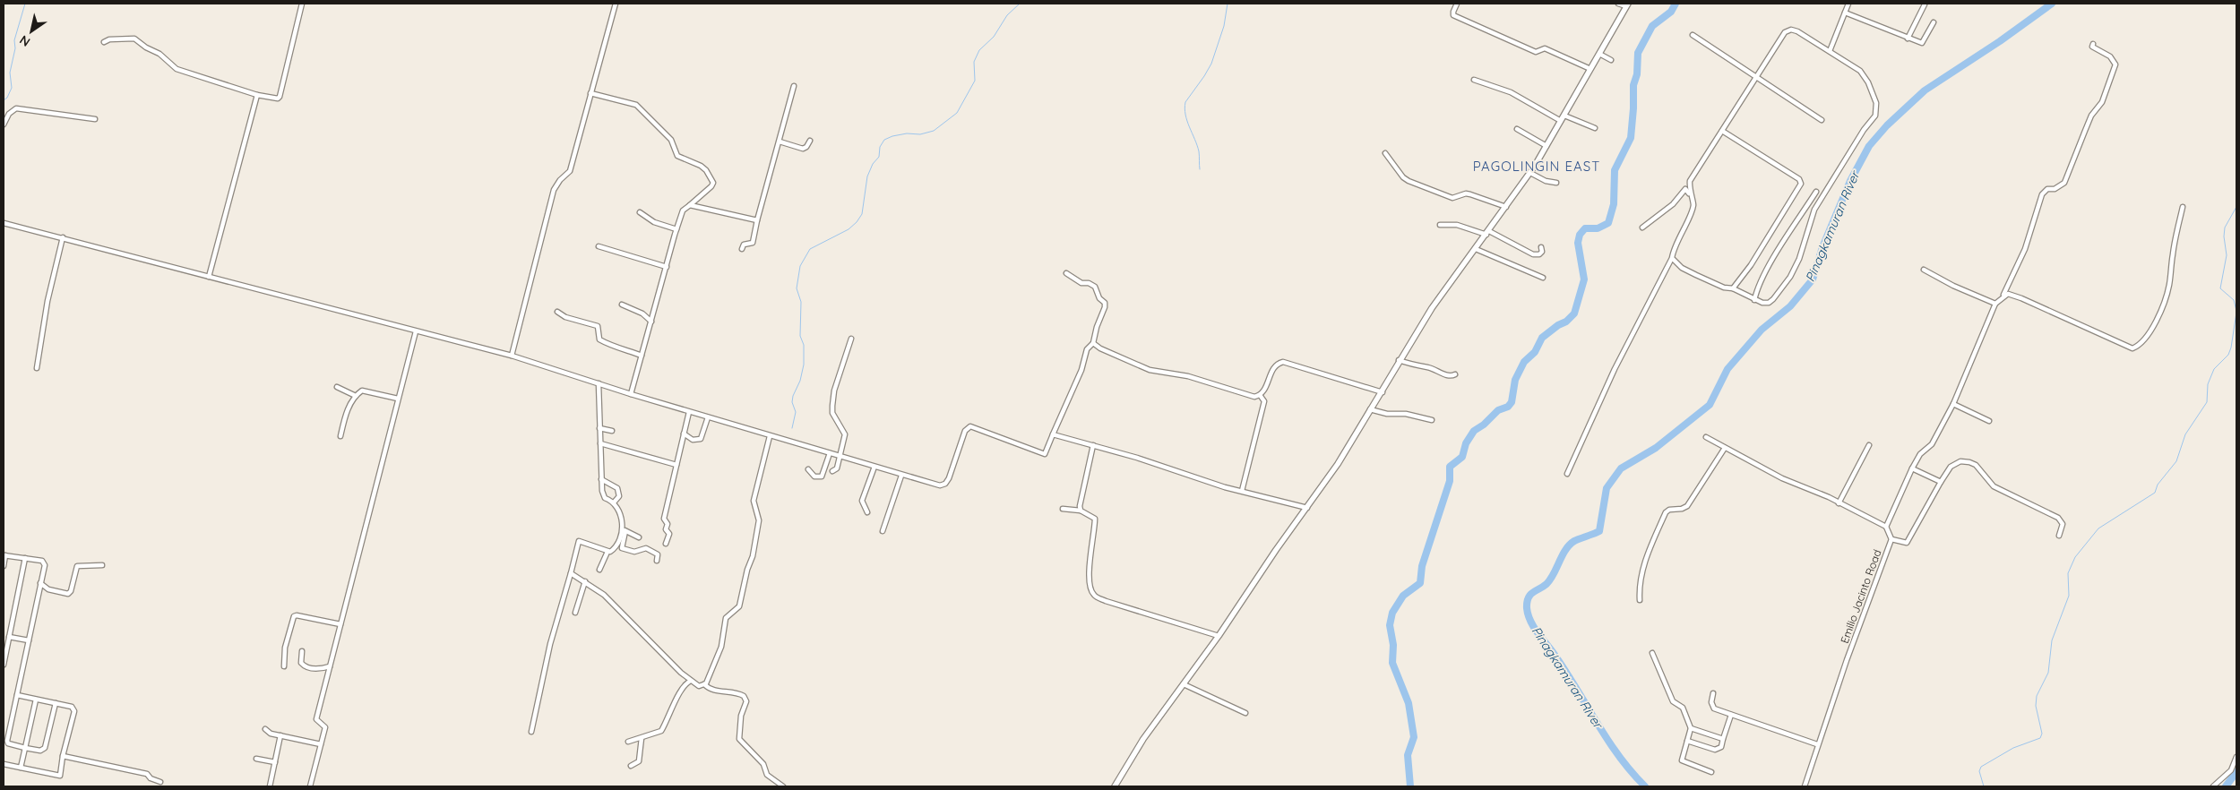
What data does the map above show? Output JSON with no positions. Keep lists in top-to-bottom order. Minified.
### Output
{"streets":{"street":["Emilio Jacinto Road"]},"districts":["PAGOLINGIN EAST"],"water":["Pinagkamuran River"],"north":"bottom left"}
